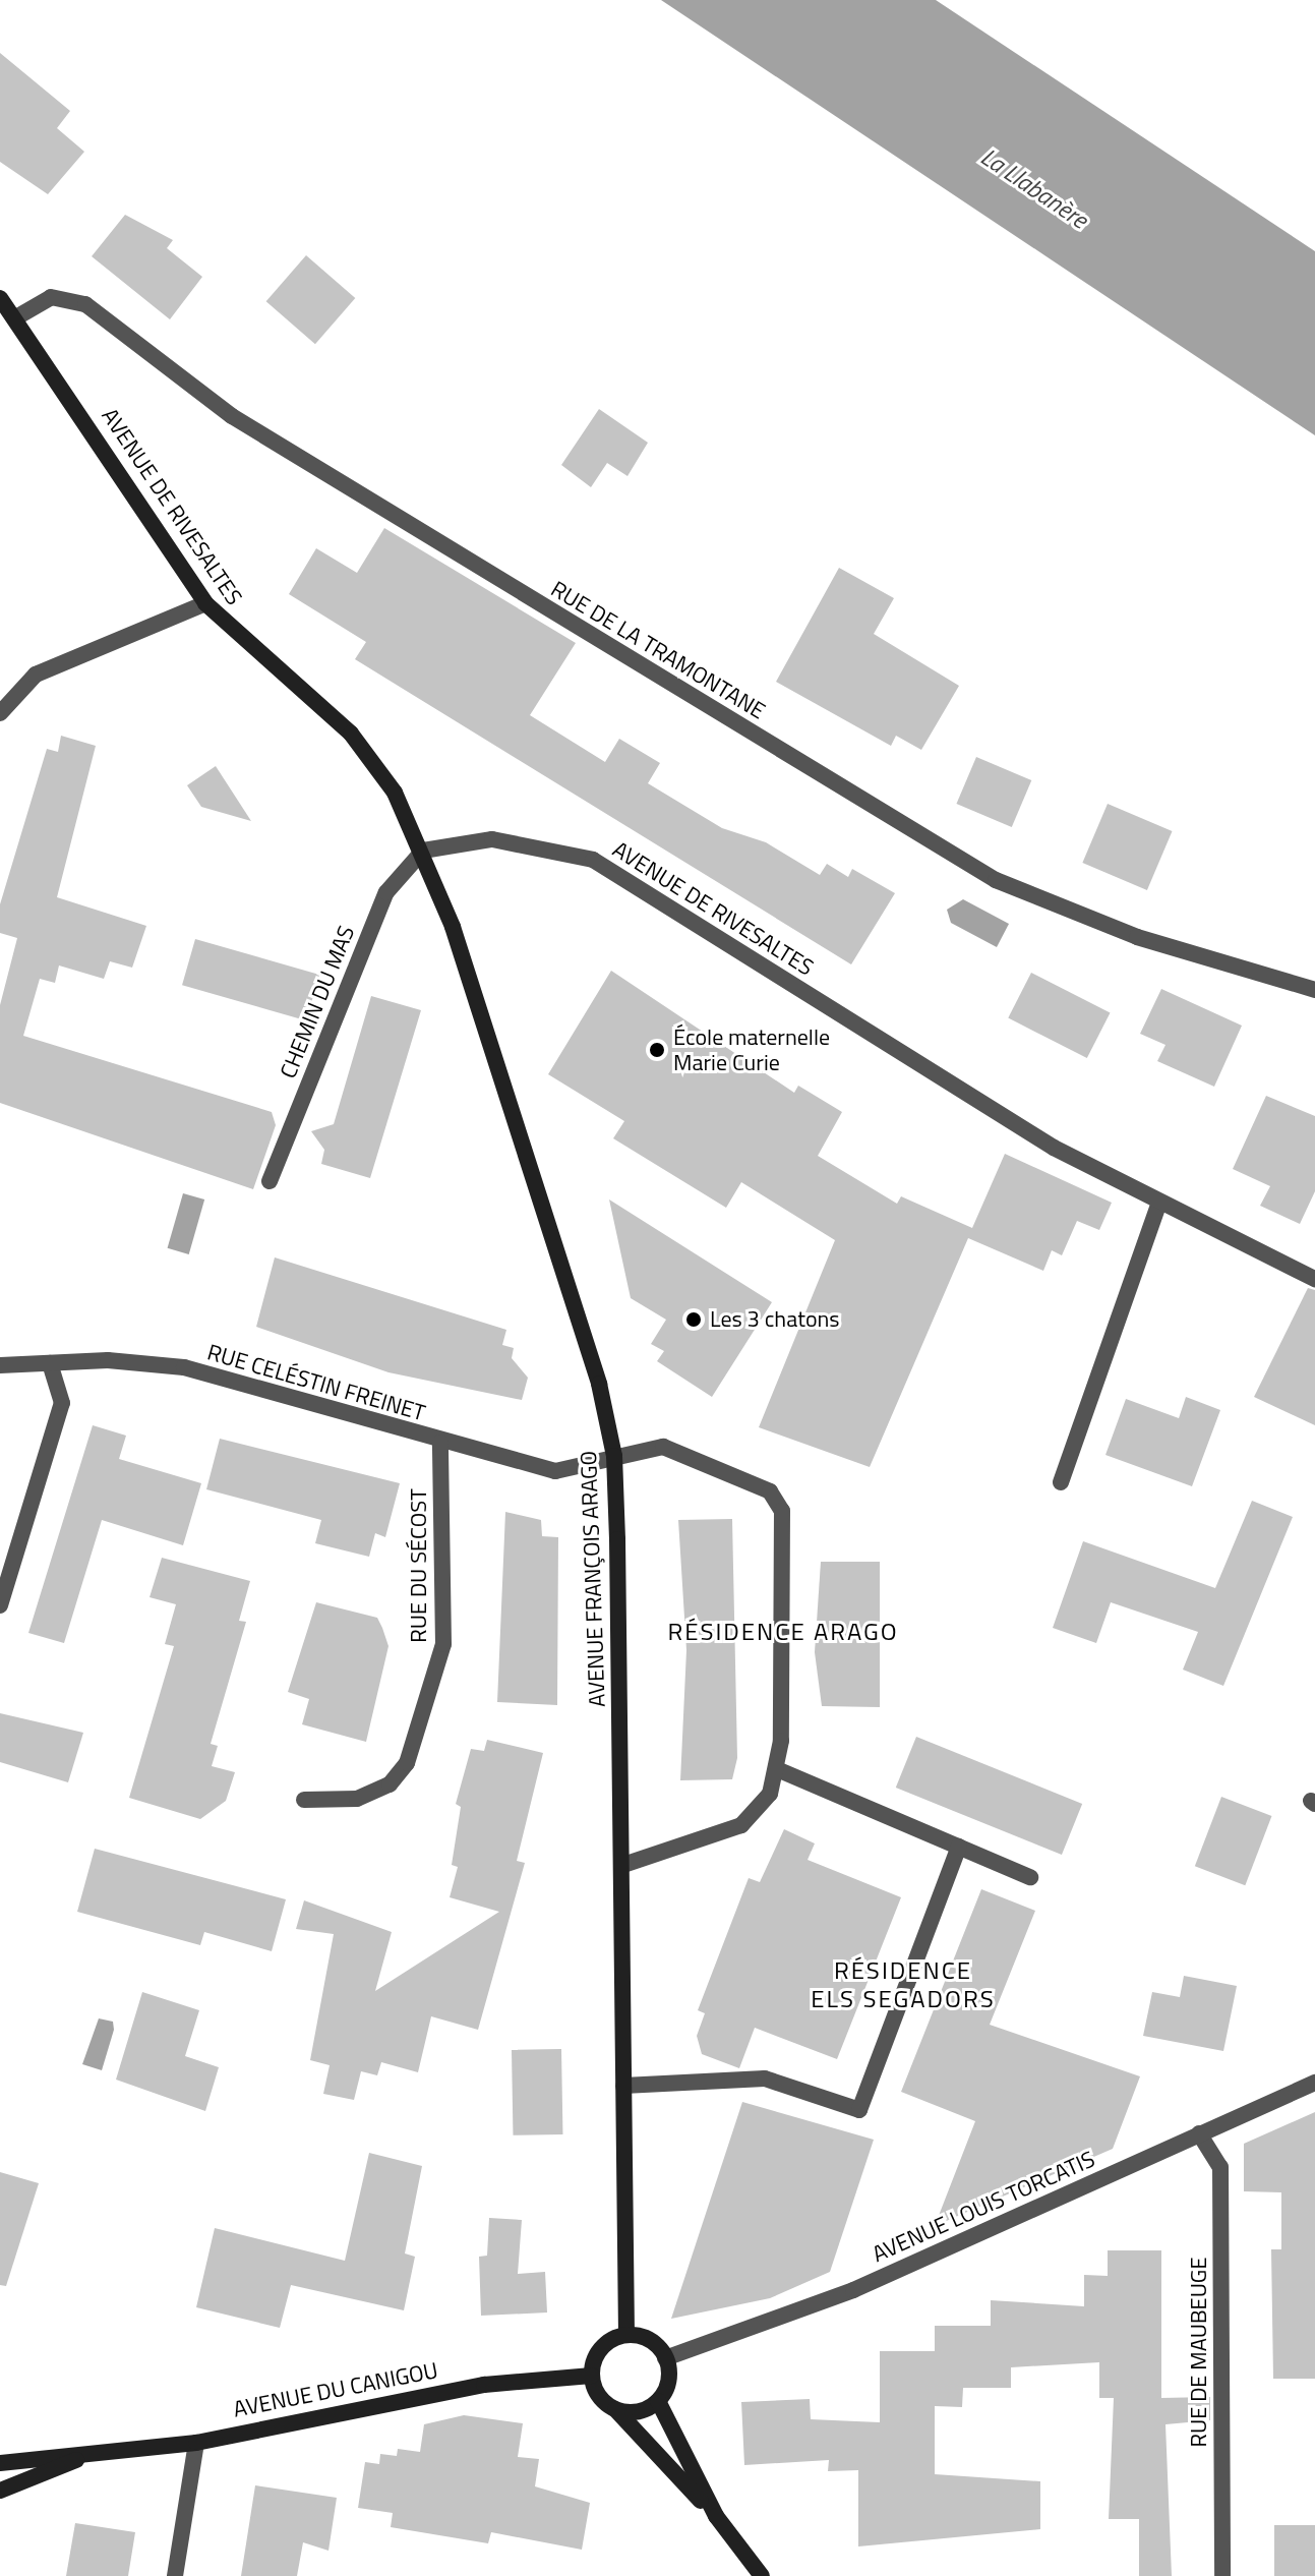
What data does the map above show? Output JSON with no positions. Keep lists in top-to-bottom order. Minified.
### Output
{"streets":{"main road":["AVENUE DE RIVESALTES","AVENUE FRANÇOIS ARAGO","AVENUE DU CANIGOU"],"street":["RUE DE LA TRAMONTANE","CHEMIN DU MAS","RUE CELÉSTIN FREINET","RUE DU SÉCOST","AVENUE LOUIS TORCATIS","RUE DE MAUBEUGE"]},"crossings":[["AVENUE DE RIVESALTES","RUE DE LA TRAMONTANE"],["AVENUE DE RIVESALTES","CHEMIN DU MAS"],["AVENUE DE RIVESALTES","AVENUE FRANÇOIS ARAGO"],["CHEMIN DU MAS","AVENUE FRANÇOIS ARAGO"],["RUE CELÉSTIN FREINET","RUE DU SÉCOST"],["RUE CELÉSTIN FREINET","AVENUE FRANÇOIS ARAGO"],["AVENUE FRANÇOIS ARAGO","AVENUE LOUIS TORCATIS"],["AVENUE FRANÇOIS ARAGO","AVENUE DU CANIGOU"],["AVENUE LOUIS TORCATIS","RUE DE MAUBEUGE"],["AVENUE LOUIS TORCATIS","AVENUE DU CANIGOU"]],"districts":["RÉSIDENCE ARAGO","RÉSIDENCE ELS SEGADORS"],"water":["La Llabanère"],"places":["École maternelle Marie Curie","Les 3 chatons"]}
